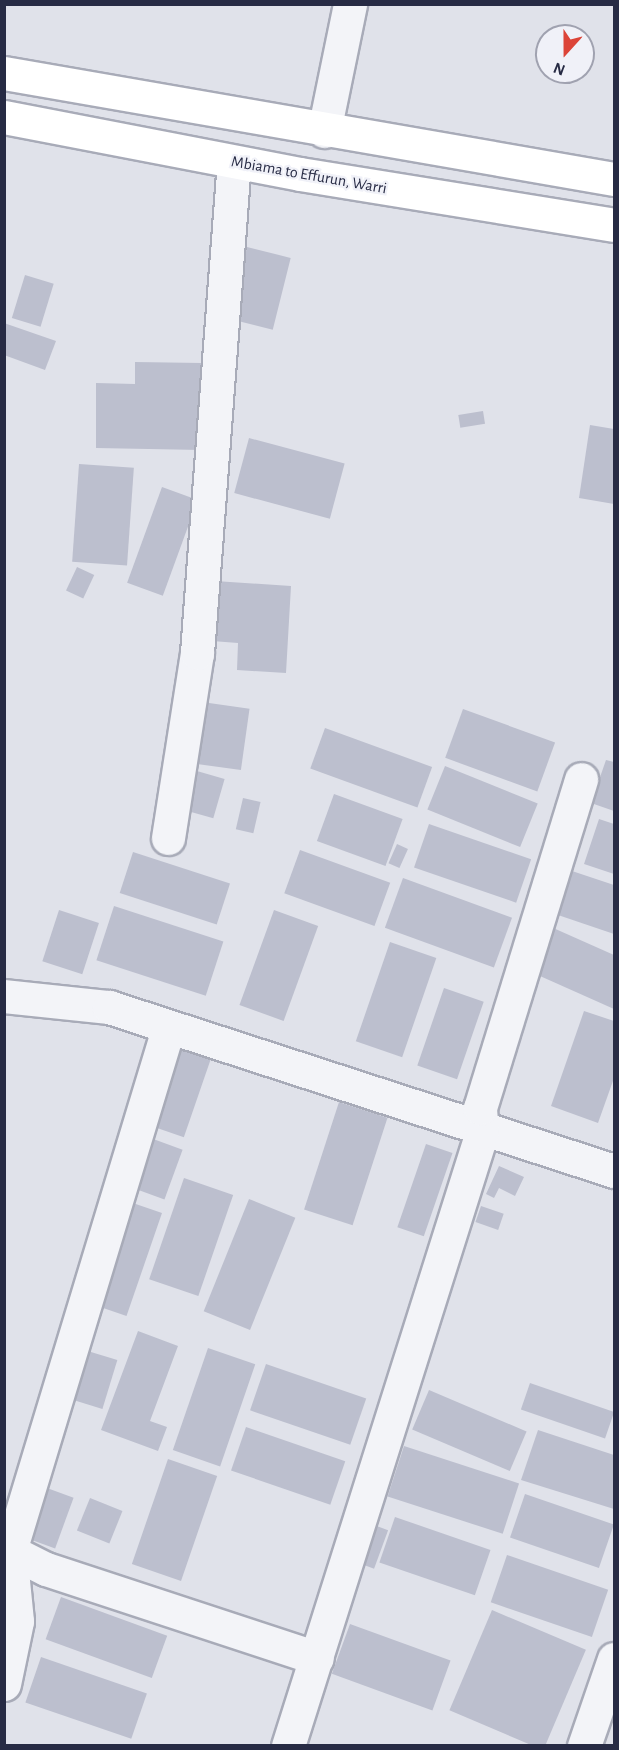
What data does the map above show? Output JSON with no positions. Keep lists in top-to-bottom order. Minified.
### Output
{"streets":{"main road":["Mbiama to Effurun, Warri"]},"north":"bottom"}
